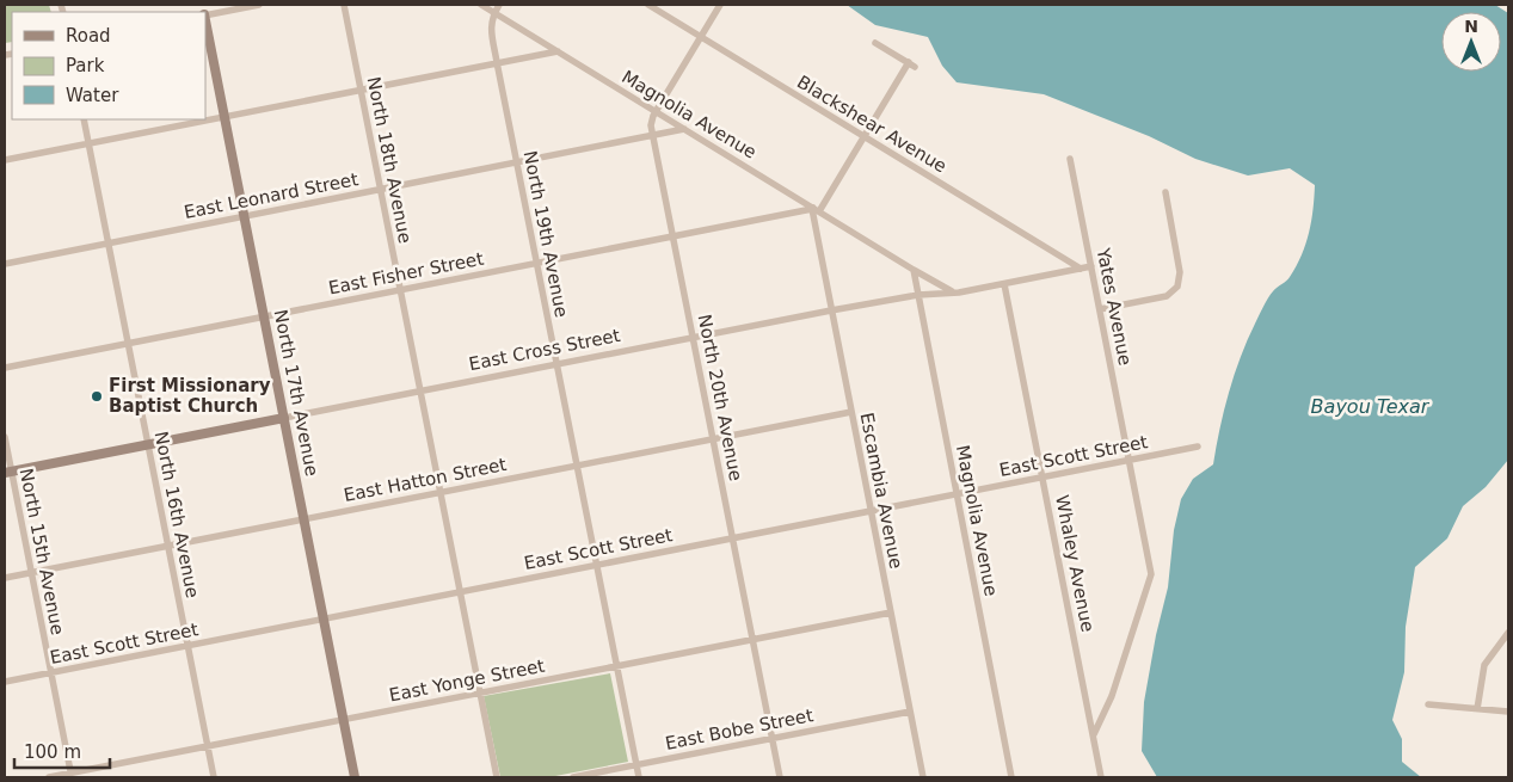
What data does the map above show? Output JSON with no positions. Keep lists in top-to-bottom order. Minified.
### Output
{"streets":{"street":["Magnolia Avenue","Blackshear Avenue","North 18th Avenue","East Leonard Street","North 19th Avenue","East Fisher Street","Yates Avenue","East Cross Street","North 17th Avenue","North 20th Avenue","East Scott Street","East Hatton Street","Escambia Avenue","North 16th Avenue","North 15th Avenue","Whaley Avenue","East Yonge Street","East Bobe Street"]},"crossings":[["Magnolia Avenue","East Leonard Street"],["Magnolia Avenue","North 19th Avenue"],["Magnolia Avenue","East Fisher Street"],["Magnolia Avenue","East Cross Street"],["Magnolia Avenue","North 20th Avenue"],["Magnolia Avenue","East Scott Street"],["Magnolia Avenue","Escambia Avenue"],["Blackshear Avenue","East Cross Street"],["Blackshear Avenue","North 20th Avenue"],["North 18th Avenue","East Leonard Street"],["North 18th Avenue","East Fisher Street"],["North 18th Avenue","East Cross Street"],["North 18th Avenue","East Scott Street"],["North 18th Avenue","East Hatton Street"],["North 18th Avenue","East Yonge Street"],["East Leonard Street","North 19th Avenue"],["East Leonard Street","North 17th Avenue"],["East Leonard Street","North 20th Avenue"],["East Leonard Street","North 16th Avenue"],["North 19th Avenue","East Fisher Street"],["North 19th Avenue","East Cross Street"],["North 19th Avenue","East Scott Street"],["North 19th Avenue","East Hatton Street"],["North 19th Avenue","East Yonge Street"],["North 19th Avenue","East Bobe Street"],["East Fisher Street","North 17th Avenue"],["East Fisher Street","North 20th Avenue"],["East Fisher Street","Escambia Avenue"],["East Fisher Street","North 16th Avenue"],["Yates Avenue","East Cross Street"],["Yates Avenue","East Scott Street"],["Yates Avenue","Whaley Avenue"],["East Cross Street","North 17th Avenue"],["East Cross Street","North 20th Avenue"],["East Cross Street","Escambia Avenue"],["East Cross Street","North 16th Avenue"],["East Cross Street","North 15th Avenue"],["East Cross Street","Whaley Avenue"],["North 17th Avenue","East Scott Street"],["North 17th Avenue","East Hatton Street"],["North 17th Avenue","East Yonge Street"],["North 20th Avenue","East Scott Street"],["North 20th Avenue","East Hatton Street"],["North 20th Avenue","East Yonge Street"],["North 20th Avenue","East Bobe Street"],["East Scott Street","Escambia Avenue"],["East Scott Street","North 16th Avenue"],["East Scott Street","North 15th Avenue"],["East Scott Street","Whaley Avenue"],["East Hatton Street","Escambia Avenue"],["East Hatton Street","North 16th Avenue"],["East Hatton Street","North 15th Avenue"],["Escambia Avenue","East Yonge Street"],["Escambia Avenue","East Bobe Street"],["North 16th Avenue","East Yonge Street"],["North 15th Avenue","East Yonge Street"]],"water":["Bayou Texar"],"places":["First Missionary Baptist Church"],"legend":["Road","Park","Water"],"scale_bar":"100 m","north":"top"}
